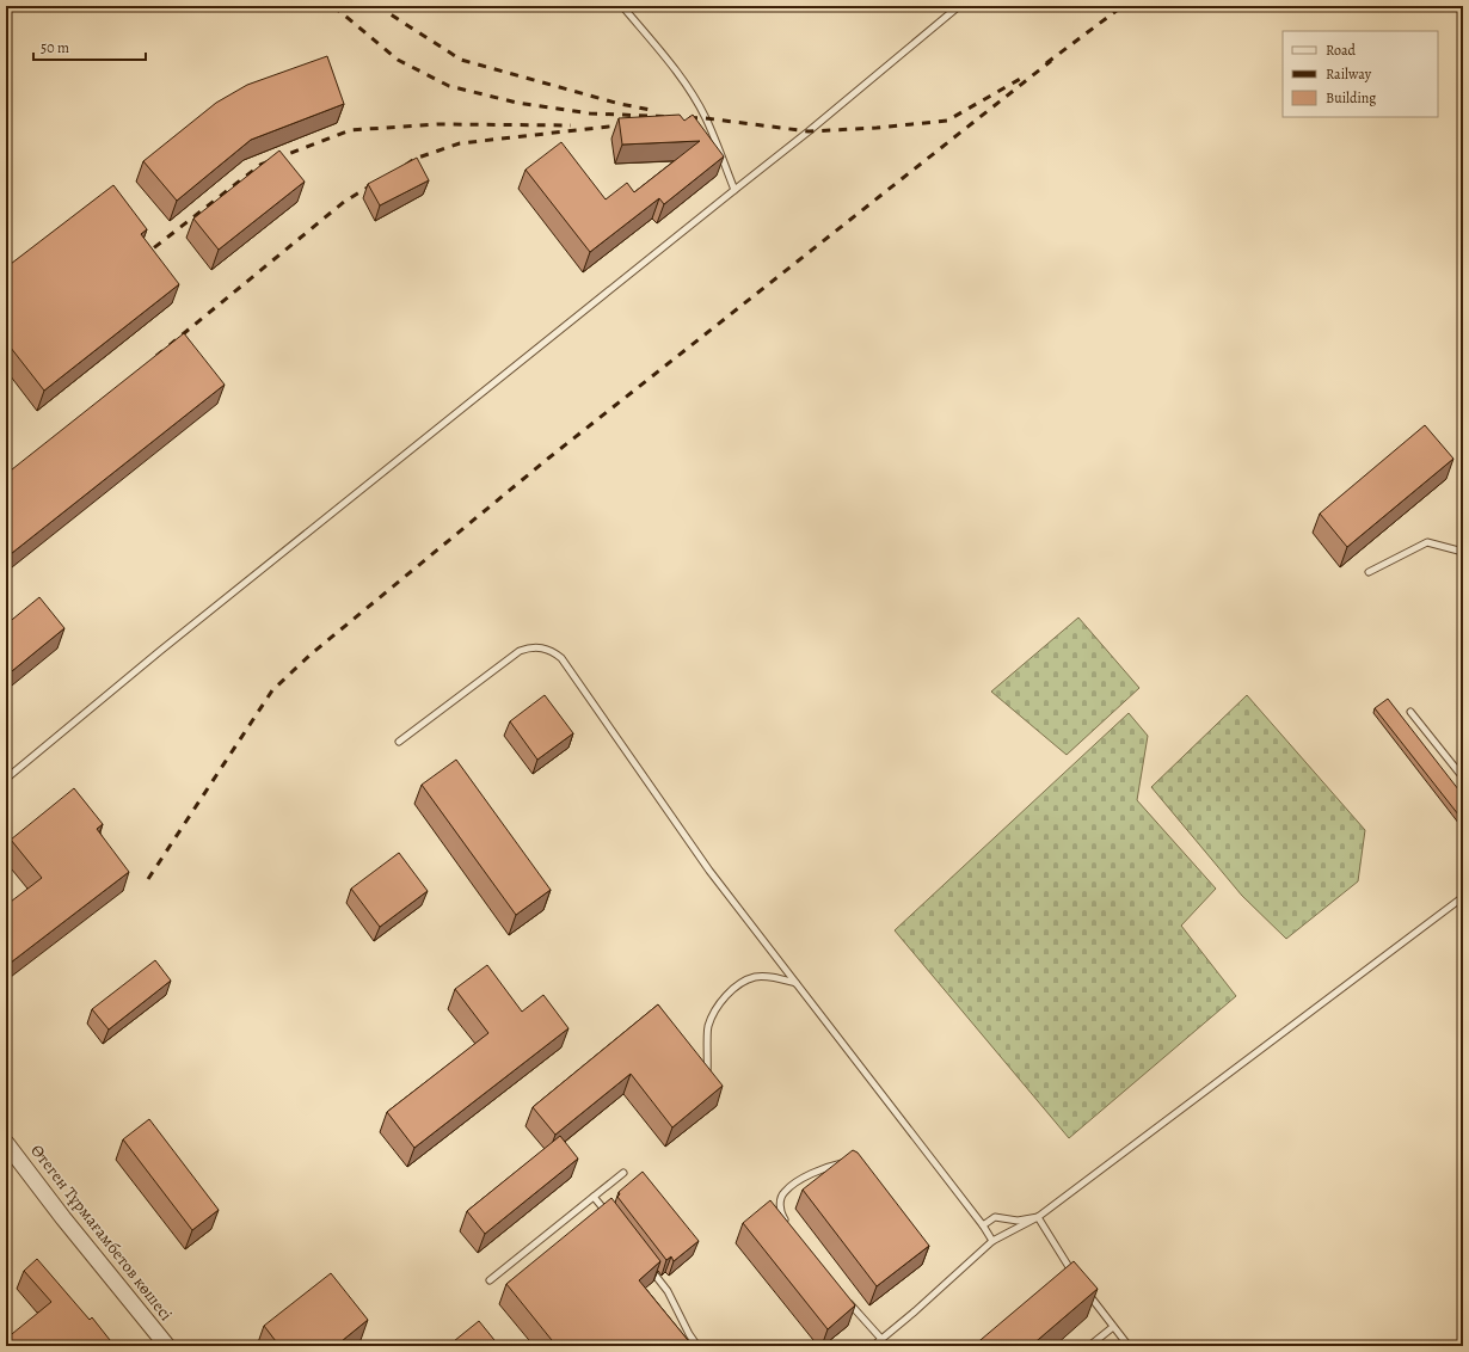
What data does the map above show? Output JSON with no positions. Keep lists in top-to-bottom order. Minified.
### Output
{"streets":{"street":["Өтеген Тұрмағамбетов көшесі"]},"legend":["Road","Railway","Building"],"scale_bar":"50 m"}
